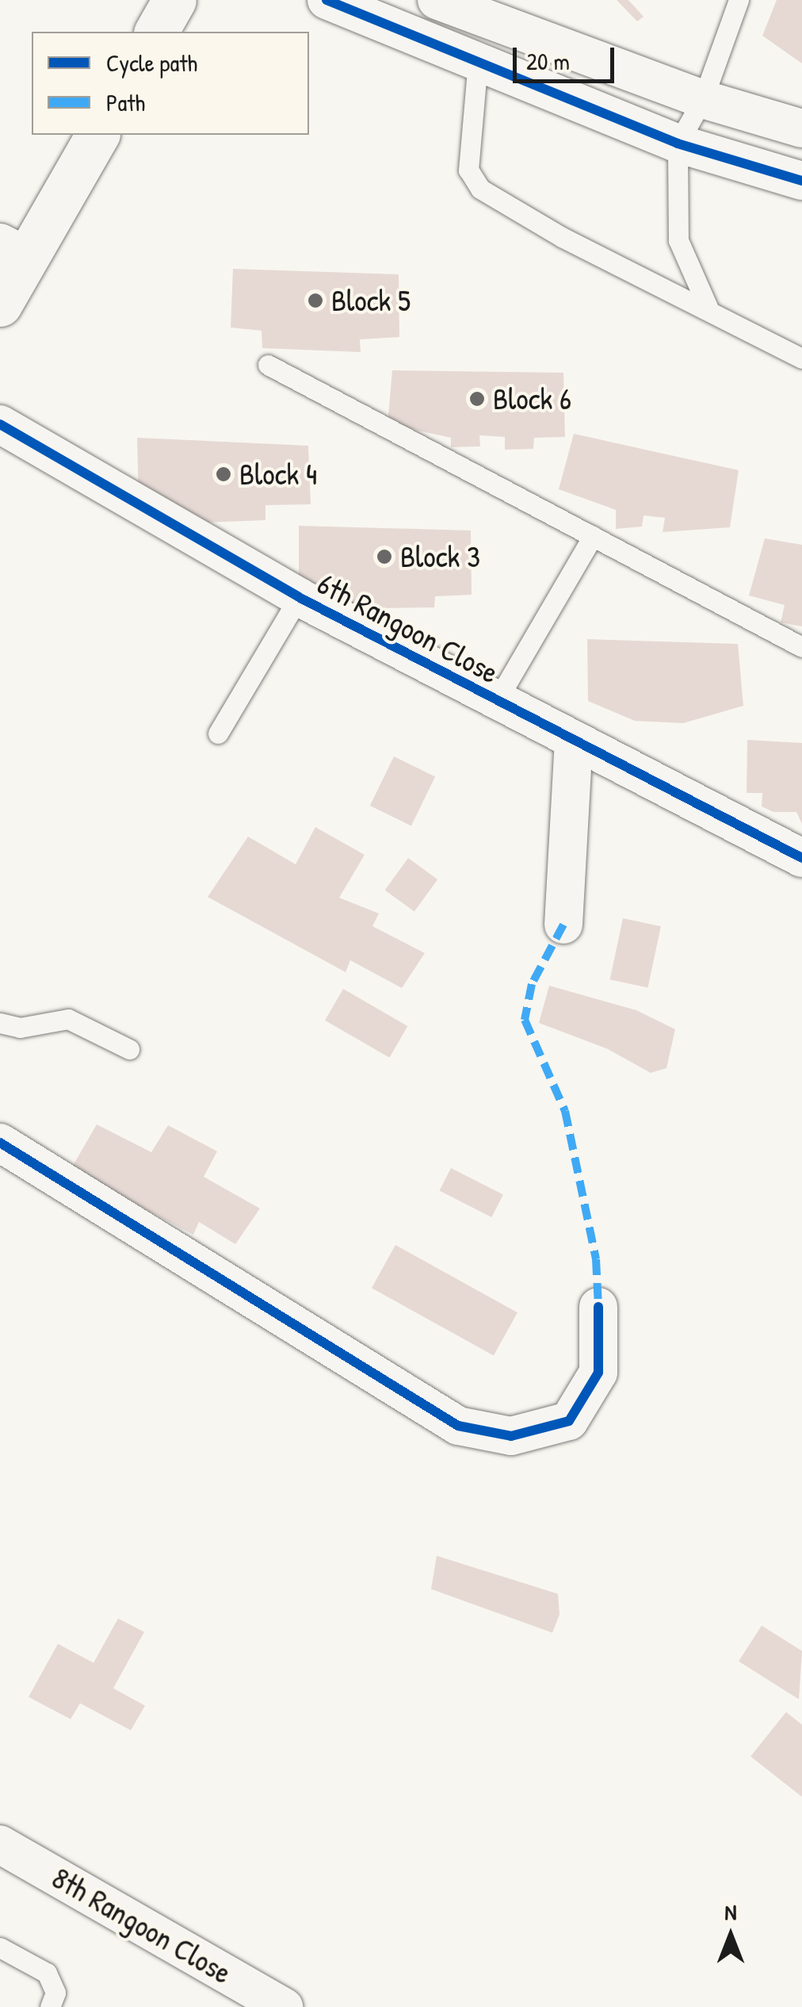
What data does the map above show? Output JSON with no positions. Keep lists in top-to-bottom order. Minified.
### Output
{"streets":{"street":["6th Rangoon Close","8th Rangoon Close"]},"places":["Block 5","Block 6","Block 4","Block 3"],"legend":["Cycle path","Path"],"scale_bar":"20 m","north":"top"}
